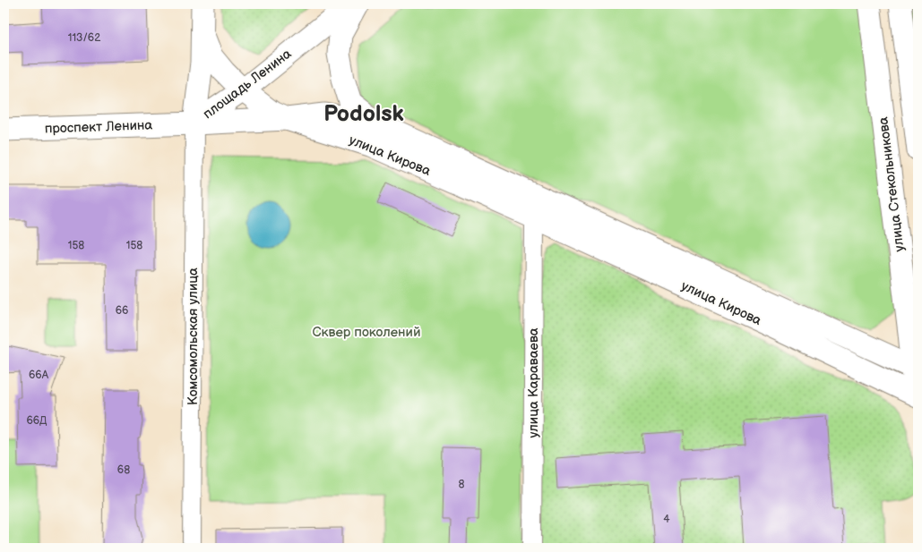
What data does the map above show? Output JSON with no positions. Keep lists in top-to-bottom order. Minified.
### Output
{"streets":{"main road":["площадь Ленина","проспект Ленина","улица Кирова","улица Стекольникова"],"street":["Комсомольская улица","улица Караваева"]},"crossings":[["площадь Ленина","проспект Ленина"],["площадь Ленина","улица Кирова"],["площадь Ленина","Комсомольская улица"],["проспект Ленина","Комсомольская улица"],["улица Кирова","улица Стекольникова"],["улица Кирова","улица Караваева"]],"districts":["Podolsk"],"parks":["Сквер поколений"],"house_numbers":["113/62","158","158","66","66А","66Д","68","8","4"]}
